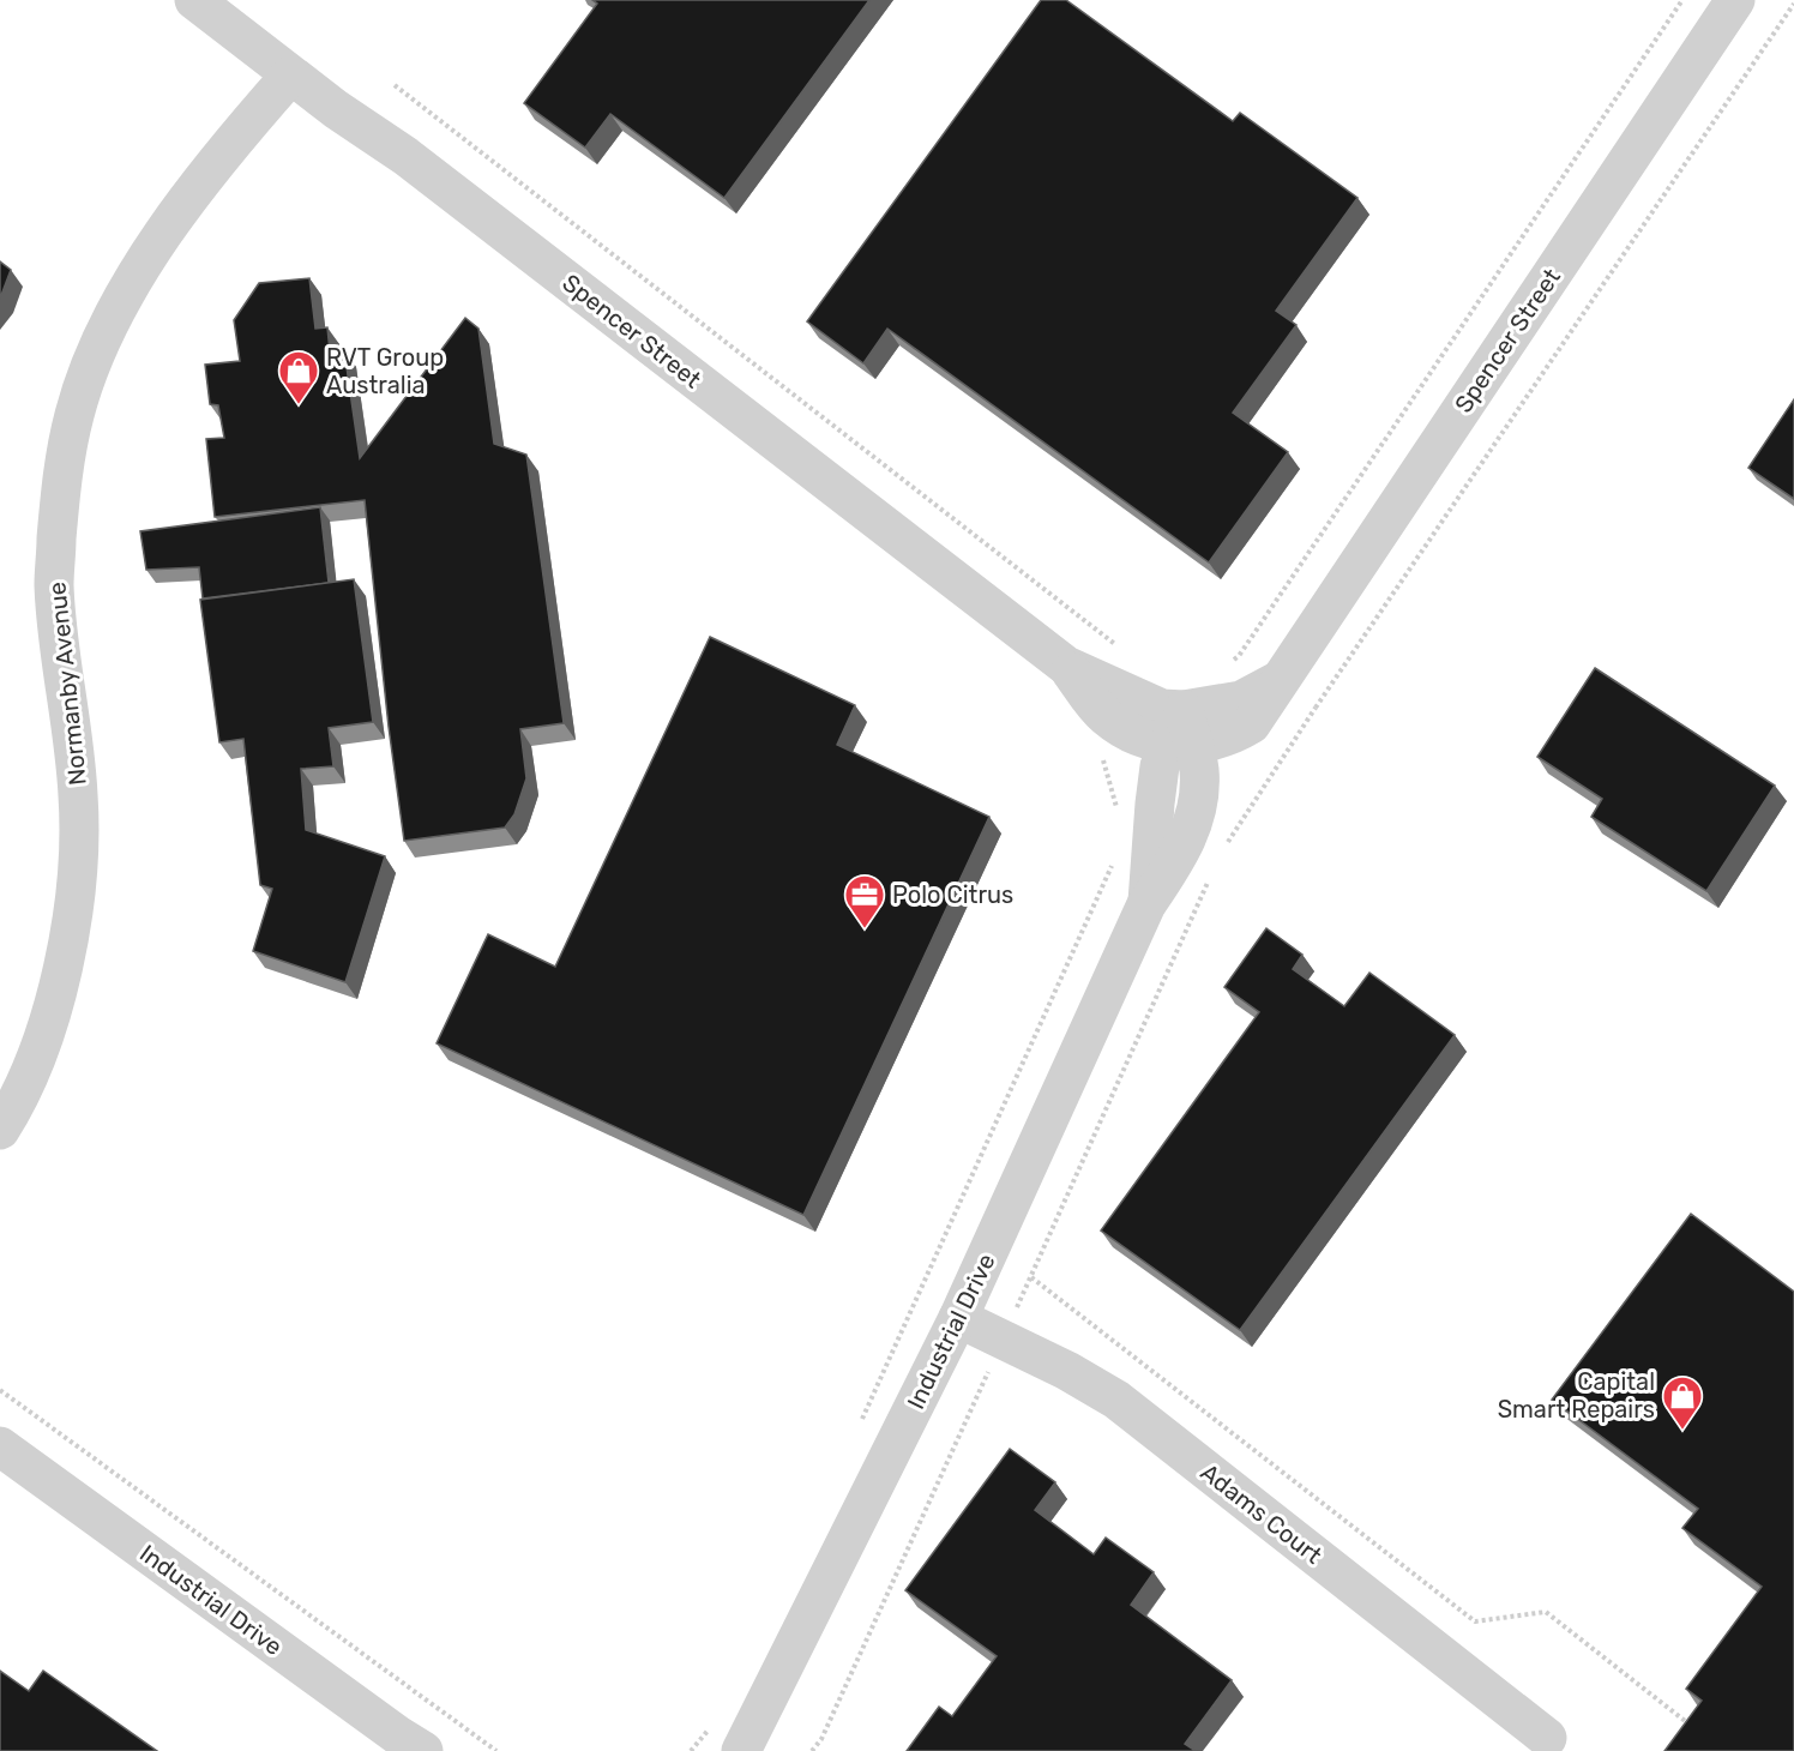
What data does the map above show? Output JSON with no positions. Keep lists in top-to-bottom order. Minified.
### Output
{"streets":{"street":["Spencer Street","Normanby Avenue","Industrial Drive","Adams Court"]},"crossings":[["Spencer Street","Normanby Avenue"],["Spencer Street","Industrial Drive"],["Industrial Drive","Adams Court"]],"places":{"shop":["RVT Group Australia","Capital Smart Repairs"],"office":["Polo Citrus"]}}
